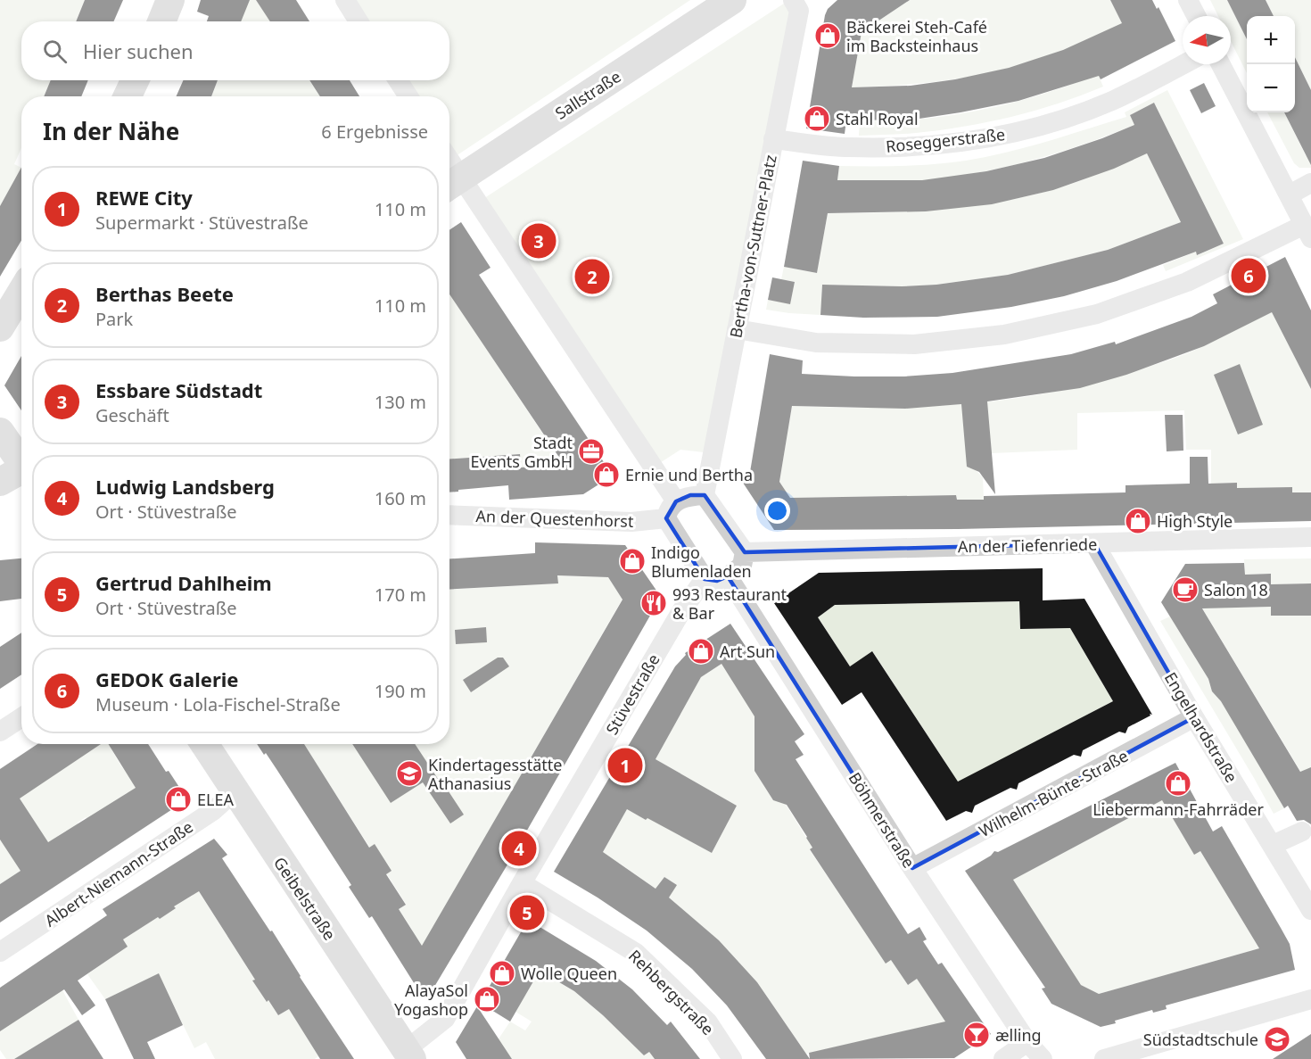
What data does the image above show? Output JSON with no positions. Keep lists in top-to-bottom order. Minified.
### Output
{"streets":{"street":["Sallstraße","Roseggerstraße","Bertha-von-Suttner-Platz","An der Questenhorst","An der Tiefenriede","Stüvestraße","Engelhardstraße","Wilhelm-Bünte-Straße","Böhmerstraße","Albert-Niemann-Straße","Geibelstraße","Rehbergstraße"]},"crossings":[["Roseggerstraße","Bertha-von-Suttner-Platz"],["An der Tiefenriede","Engelhardstraße"],["Stüvestraße","Geibelstraße"],["Stüvestraße","Rehbergstraße"],["Engelhardstraße","Wilhelm-Bünte-Straße"],["Wilhelm-Bünte-Straße","Böhmerstraße"],["Albert-Niemann-Straße","Geibelstraße"]],"places":{"shop":["Bäckerei Steh-Café im Backsteinhaus","Stahl Royal","Ernie und Bertha","High Style","Indigo Blumenladen","Art Sun","Liebermann-Fahrräder","ELEA","Wolle Queen","AlayaSol Yogashop"],"office":["Stadt Events GmbH"],"cafe":["Salon 18"],"restaurant":["993 Restaurant & Bar"],"school or university":["Kindertagesstätte Athanasius","Südstadtschule"],"bar":["ælling"]},"north":"left","page":{"map_buttons":["+","−"],"search":"Hier suchen","heading":["In der Nähe","6 Ergebnisse"],"list":[{"mark":"1","name":"REWE City","note":"Supermarkt · Stüvestraße","value":"110 m"},{"mark":"2","name":"Berthas Beete","note":"Park","value":"110 m"},{"mark":"3","name":"Essbare Südstadt","note":"Geschäft","value":"130 m"},{"mark":"4","name":"Ludwig Landsberg","note":"Ort · Stüvestraße","value":"160 m"},{"mark":"5","name":"Gertrud Dahlheim","note":"Ort · Stüvestraße","value":"170 m"},{"mark":"6","name":"GEDOK Galerie","note":"Museum · Lola-Fischel-Straße","value":"190 m"}],"pins":["3","6","2","1","4","5"]}}
